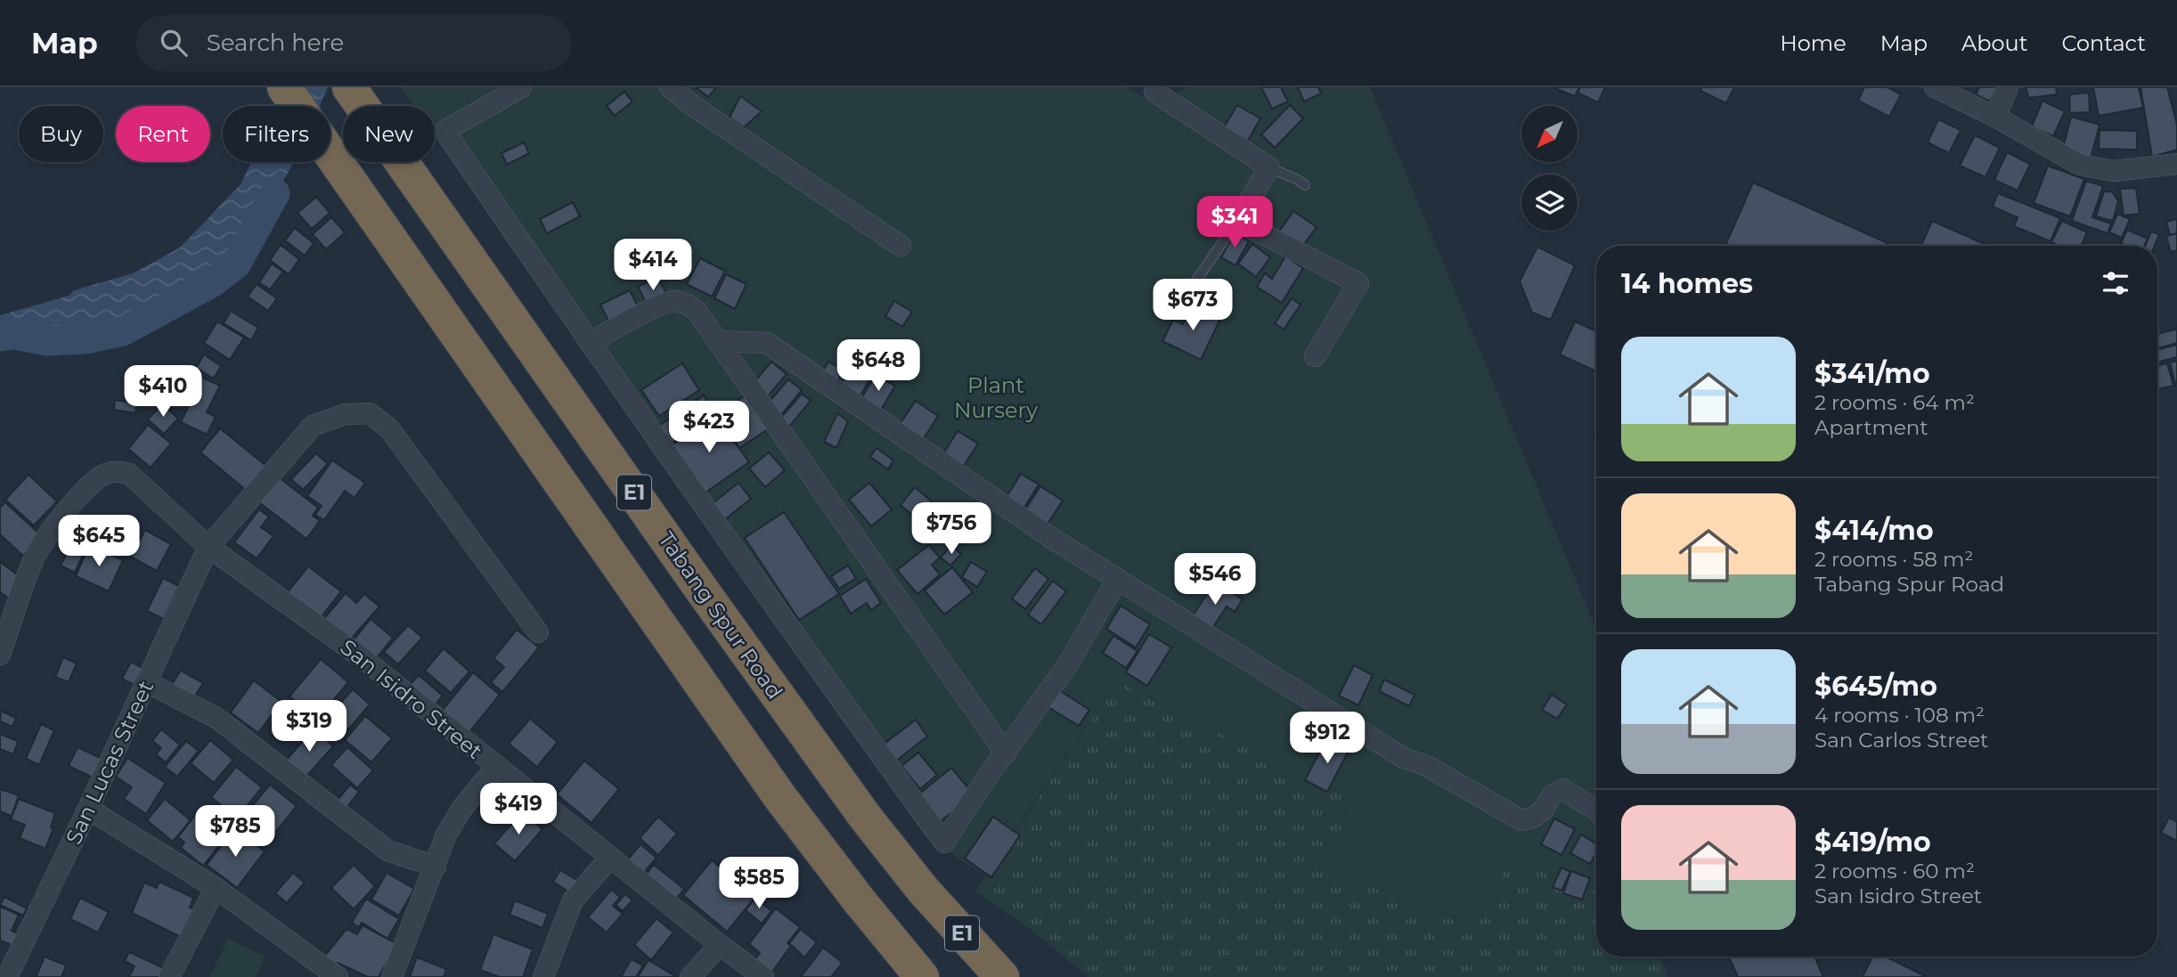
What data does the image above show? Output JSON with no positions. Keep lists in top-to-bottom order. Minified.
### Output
{"streets":{"highway":["E1","Tabang Spur Road"],"street":["San Isidro Street","San Lucas Street"]},"crossings":[["San Isidro Street","San Lucas Street"]],"parks":["Plant Nursery"],"north":"bottom left","page":{"header":"Map","search":"Search here","nav":["Home","Map","About","Contact"],"chip":["Buy","Rent","Filters","New"],"price":["$341","$414","$673","$648","$410","$423","$756","$645","$546","$319","$912","$419","$785","$585"],"heading":"14 homes","list":[{"name":"$341/mo","note":"2 rooms · 64 m² · Apartment"},{"name":"$414/mo","note":"2 rooms · 58 m² · Tabang Spur Road"},{"name":"$645/mo","note":"4 rooms · 108 m² · San Carlos Street"},{"name":"$419/mo","note":"2 rooms · 60 m² · San Isidro Street"}]}}
